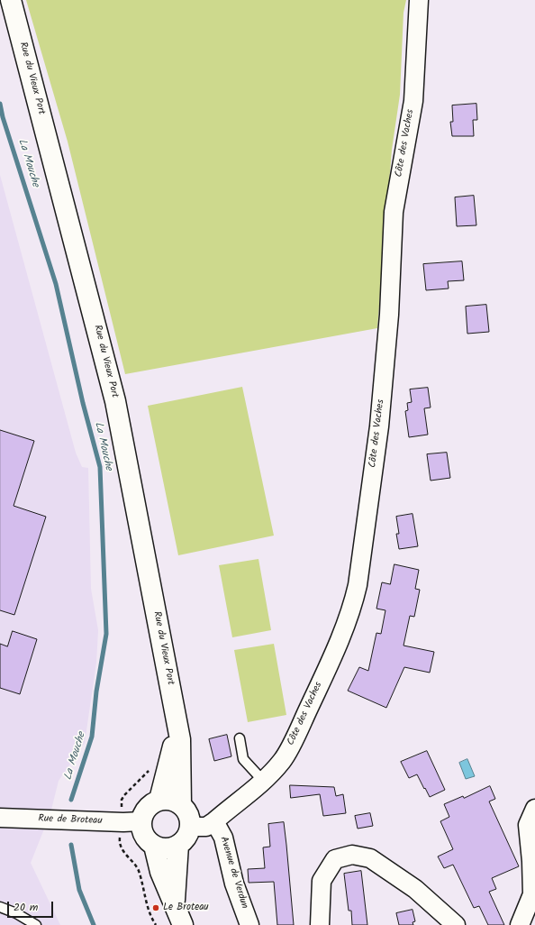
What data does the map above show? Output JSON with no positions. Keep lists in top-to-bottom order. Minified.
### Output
{"streets":{"main road":["Rue du Vieux Port"],"street":["Côte des Vaches","Rue de Broteau","Avenue de Verdun"]},"crossings":[["Rue du Vieux Port","Rue de Broteau"],["Côte des Vaches","Avenue de Verdun"]],"water":["La Mouche"],"places":["Le Broteau"],"scale_bar":"20 m"}
